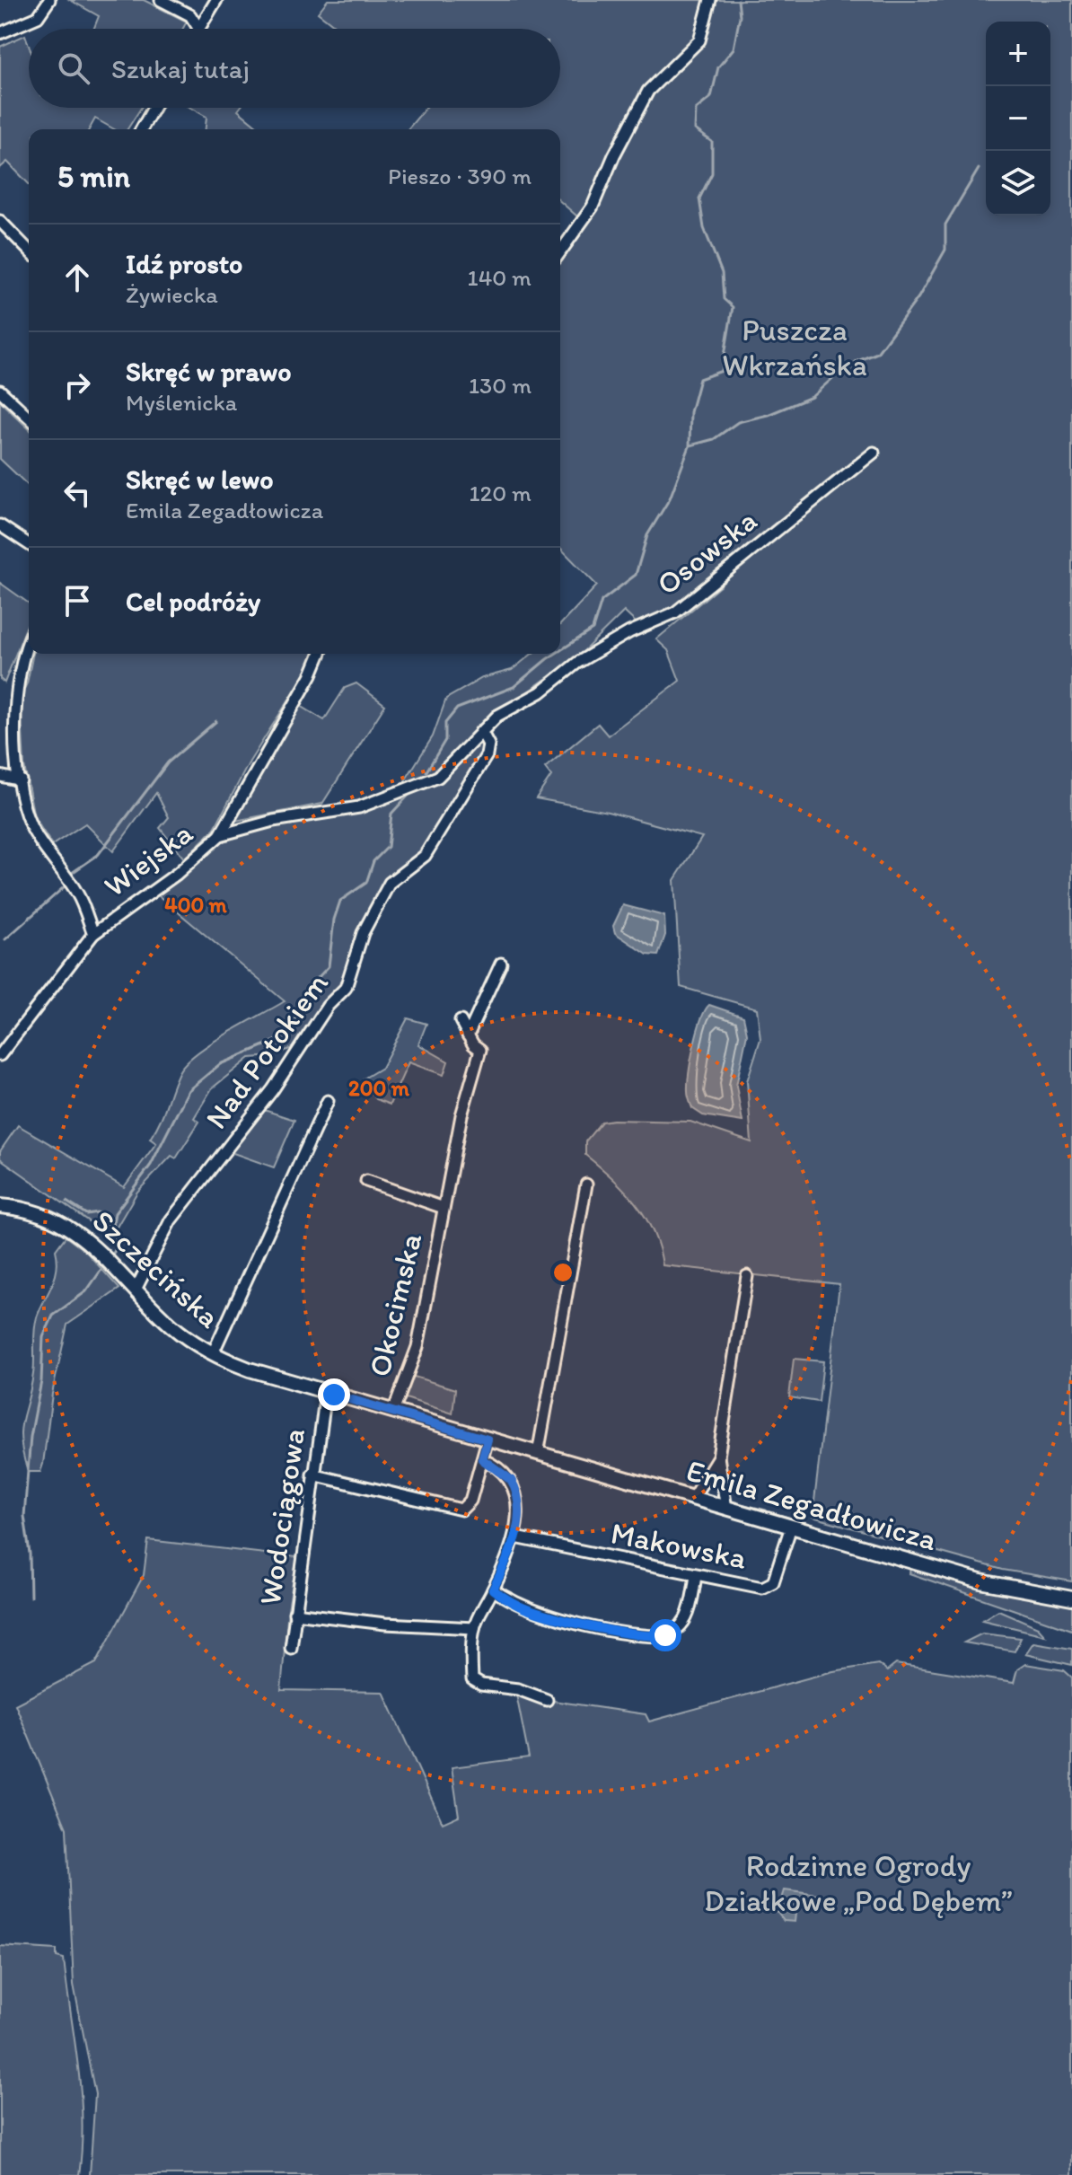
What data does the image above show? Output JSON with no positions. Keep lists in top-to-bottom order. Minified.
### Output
{"streets":{"main road":["Szczecińska","Emila Zegadłowicza"],"street":["Osowska","Wiejska","Nad Potokiem","Okocimska","Wodociągowa","Makowska"]},"crossings":[["Osowska","Wiejska"],["Osowska","Nad Potokiem"],["Nad Potokiem","Szczecińska"],["Szczecińska","Emila Zegadłowicza"],["Okocimska","Emila Zegadłowicza"],["Emila Zegadłowicza","Wodociągowa"],["Emila Zegadłowicza","Makowska"]],"parks":["Puszcza Wkrzańska","Rodzinne Ogrody Działkowe „Pod Dębem”"],"page":{"map_buttons":["+","−"],"search":"Szukaj tutaj","heading":["5 min","Pieszo · 390 m"],"list":[["Idź prosto","Żywiecka","140 m"],["Skręć w prawo","Myślenicka","130 m"],["Skręć w lewo","Emila Zegadłowicza","120 m"],"Cel podróży"]},"rings":["400 m","200 m"]}
